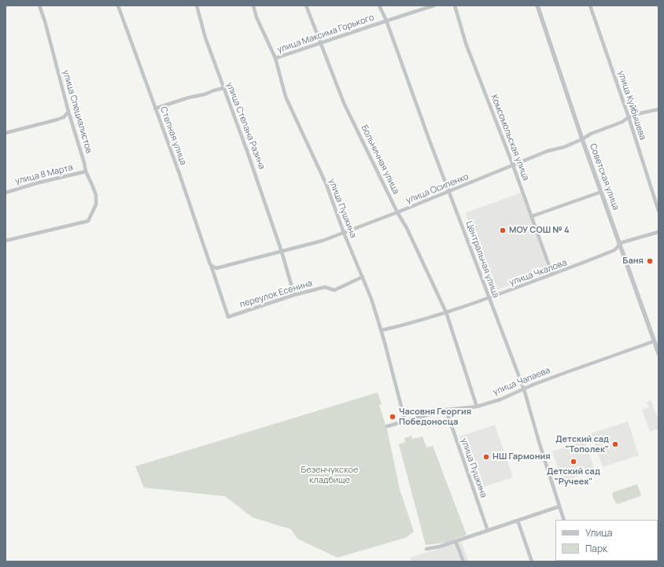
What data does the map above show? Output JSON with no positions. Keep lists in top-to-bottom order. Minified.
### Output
{"streets":{"street":["улица Максима Горького","улица Куйбышева","улица Специалистов","улица Степана Разина","Степная улица","Комсомольская улица","Больничная улица","улица 8 Марта","Советская улица","улица Осипенко","улица Пушкина","Центральная улица","улица Чкалова","переулок Есенина","улица Чапаева"]},"crossings":[["улица Максима Горького","Больничная улица"],["улица Максима Горького","улица Пушкина"],["улица Максима Горького","Центральная улица"],["улица Куйбышева","улица Осипенко"],["улица Специалистов","улица 8 Марта"],["улица Степана Разина","улица Осипенко"],["улица Степана Разина","переулок Есенина"],["Степная улица","улица Осипенко"],["Степная улица","переулок Есенина"],["Комсомольская улица","улица Осипенко"],["Комсомольская улица","улица Чкалова"],["Больничная улица","улица Осипенко"],["Больничная улица","улица Чкалова"],["Больничная улица","улица Чапаева"],["Советская улица","улица Осипенко"],["Советская улица","улица Чкалова"],["Советская улица","улица Чапаева"],["улица Осипенко","улица Пушкина"],["улица Осипенко","Центральная улица"],["улица Пушкина","улица Чкалова"],["улица Пушкина","переулок Есенина"],["улица Пушкина","улица Чапаева"],["Центральная улица","улица Чкалова"],["Центральная улица","улица Чапаева"]],"parks":["Безенчукское кладбище"],"places":["МОУ СОШ № 4","Баня","Часовня Георгия Победоносца","Детский сад \"Тополек\"","НШ Гармония","Детский сад \"Ручеек\""],"legend":["Улица","Парк"]}
